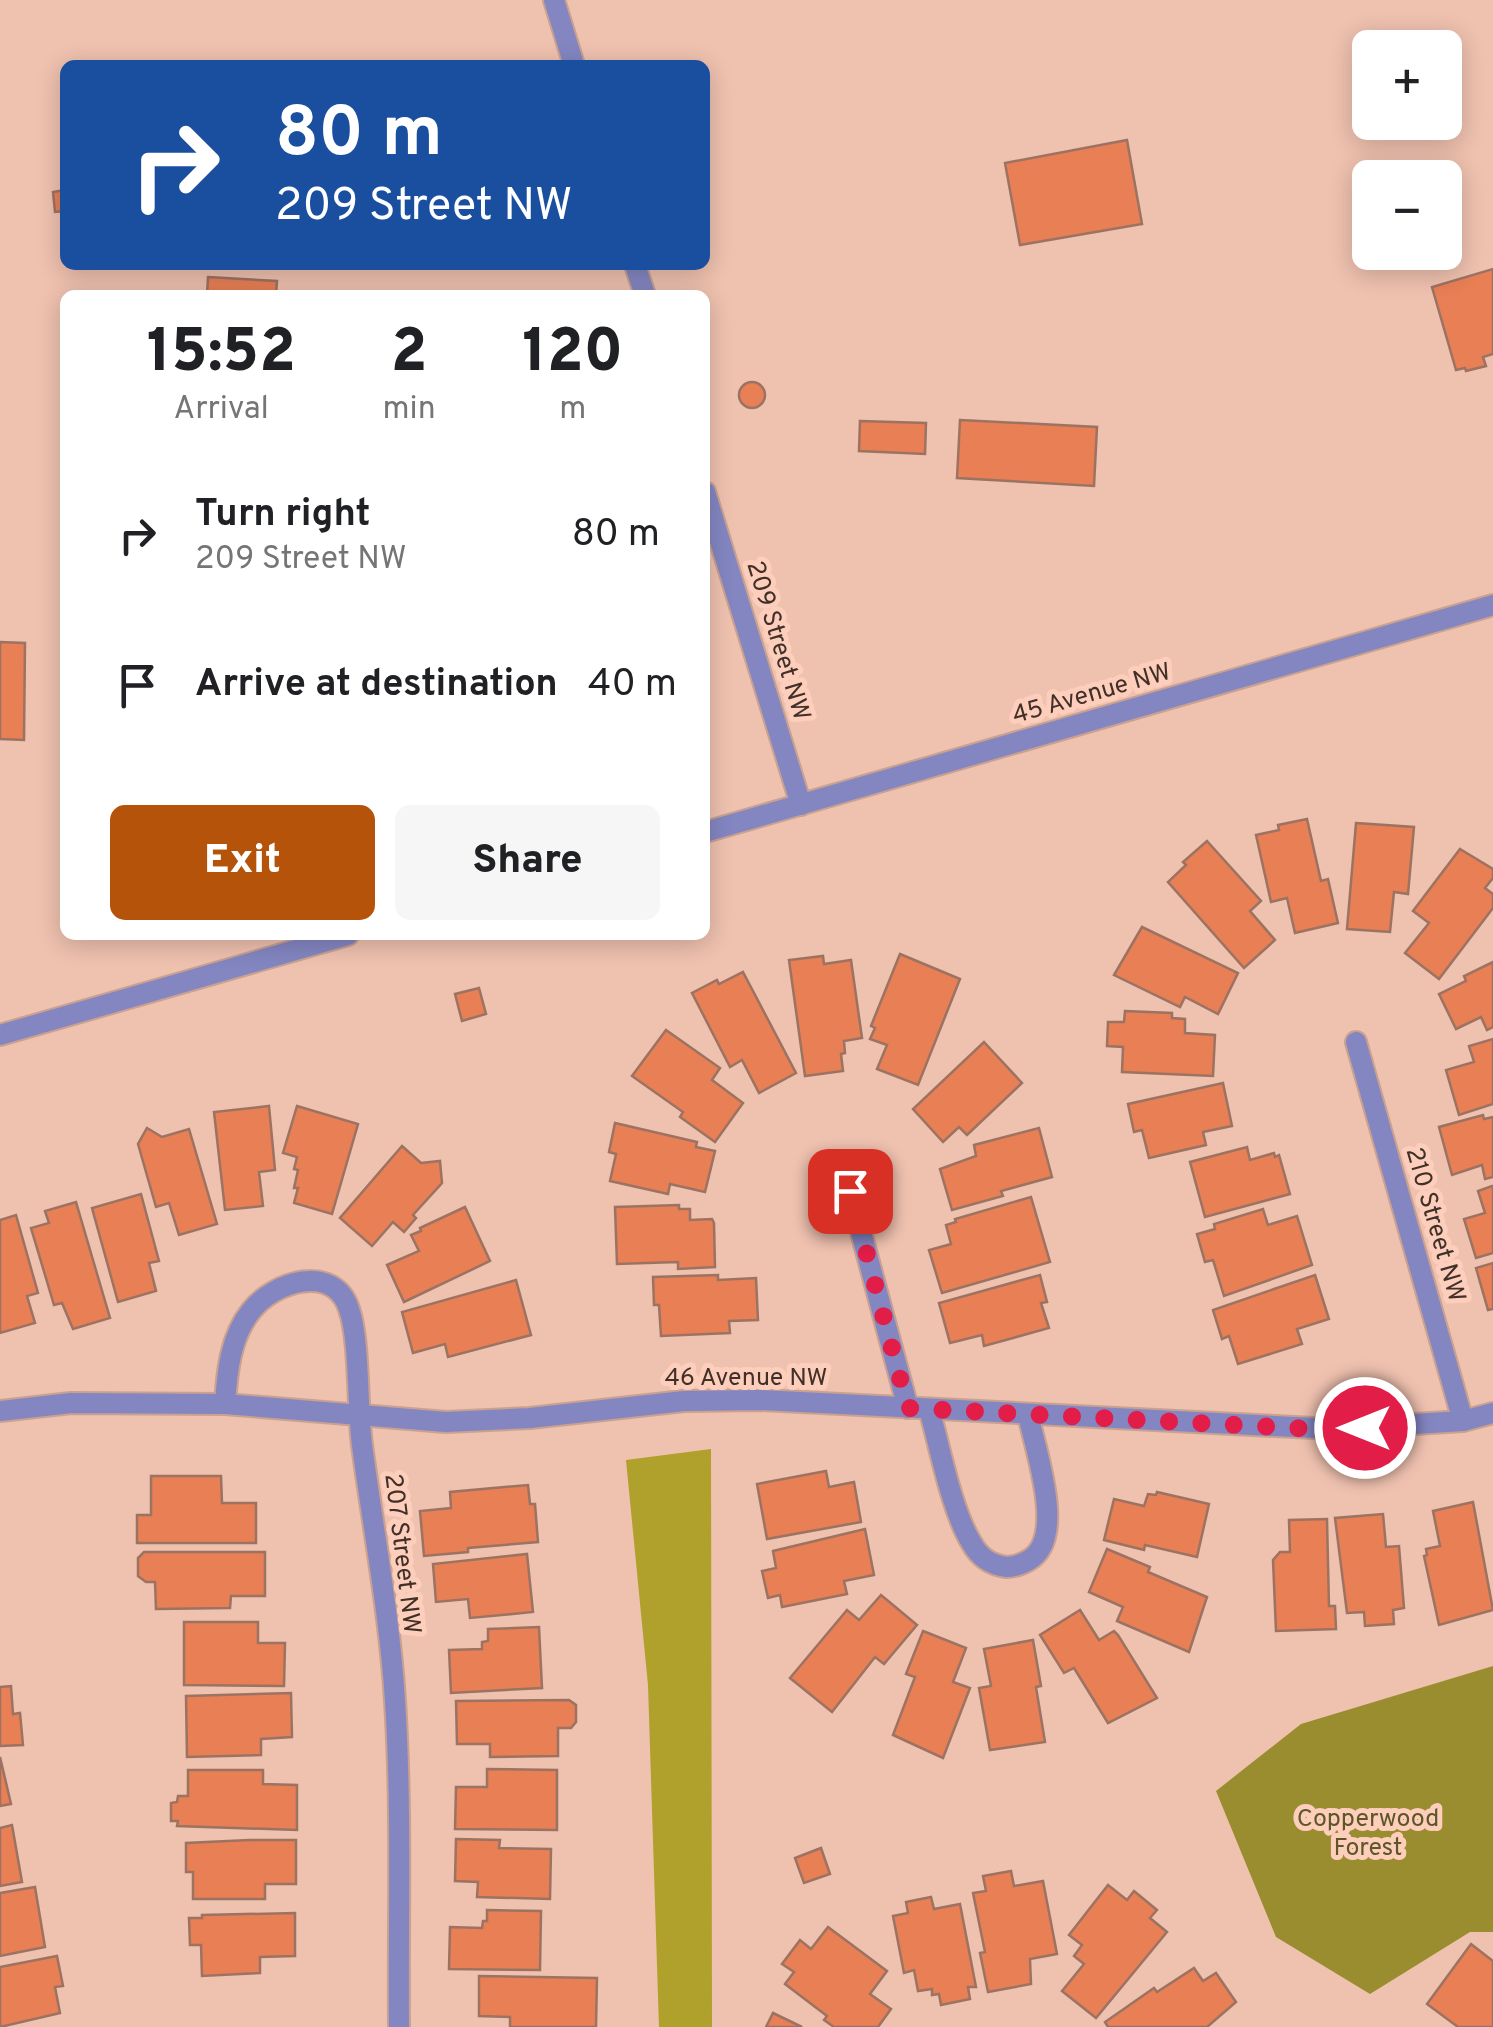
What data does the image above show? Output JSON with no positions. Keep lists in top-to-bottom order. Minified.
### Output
{"streets":{"street":["209 Street NW","45 Avenue NW","210 Street NW","46 Avenue NW","207 Street NW"]},"crossings":[["209 Street NW","45 Avenue NW"],["210 Street NW","46 Avenue NW"],["46 Avenue NW","207 Street NW"]],"parks":["Copperwood Forest"],"page":{"map_buttons":["+","−"],"turn":["80 m","209 Street NW"],"eta":["15:52","Arrival","2","min","120","m"],"list":[{"name":"Turn right","note":"209 Street NW","value":"80 m"},{"name":"Arrive at destination","value":"40 m"}],"buttons":["Exit","Share"]}}
